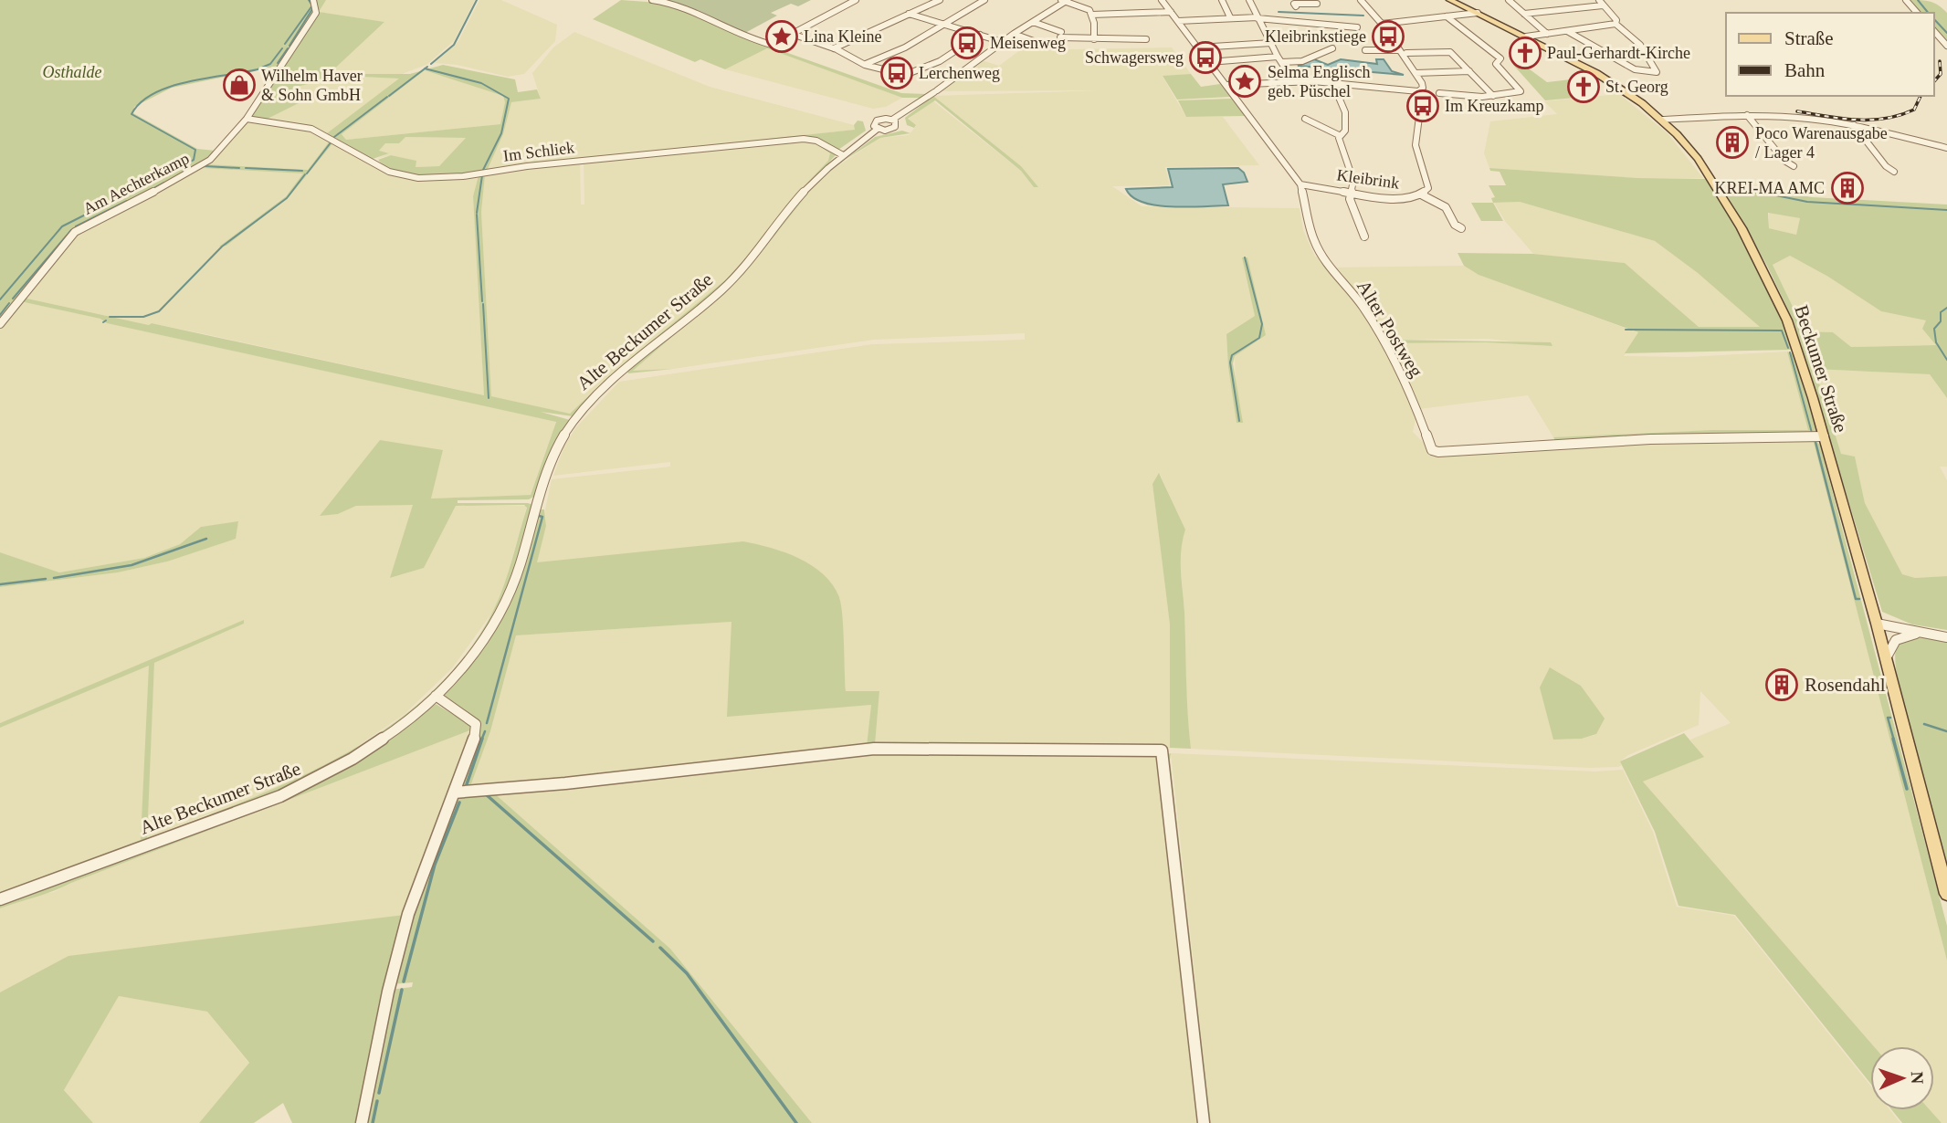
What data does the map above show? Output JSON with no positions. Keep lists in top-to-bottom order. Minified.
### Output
{"streets":{"main road":["Beckumer Straße"],"street":["Im Schliek","Kleibrink","Am Aechterkamp","Alter Postweg","Alte Beckumer Straße"]},"crossings":[["Im Schliek","Am Aechterkamp"],["Im Schliek","Alte Beckumer Straße"],["Kleibrink","Alter Postweg"],["Alter Postweg","Beckumer Straße"]],"parks":["Osthalde"],"places":{"place":["Lina Kleine","Selma Englisch geb. Püschel"],"bus stop":["Kleibrinkstiege","Meisenweg","Schwagersweg","Lerchenweg","Im Kreuzkamp"],"church":["Paul-Gerhardt-Kirche","St. Georg"],"shop":["Wilhelm Haver & Sohn GmbH"],"building":["Poco Warenausgabe / Lager 4","KREI-MA AMC","Rosendahl"]},"legend":["Straße","Bahn"],"north":"right"}
